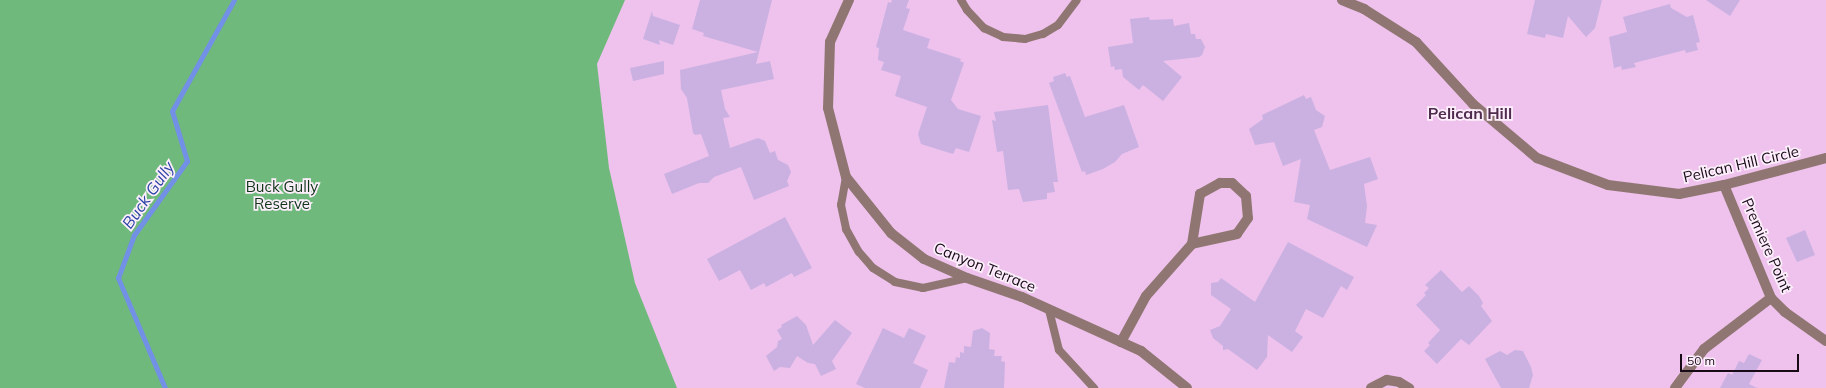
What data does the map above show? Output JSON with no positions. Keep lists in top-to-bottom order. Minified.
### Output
{"streets":{"street":["Pelican Hill Circle","Premiere Point","Canyon Terrace"]},"crossings":[["Pelican Hill Circle","Premiere Point"]],"districts":["Pelican Hill"],"water":["Buck Gully"],"parks":["Buck Gully Reserve"],"scale_bar":"50 m"}
